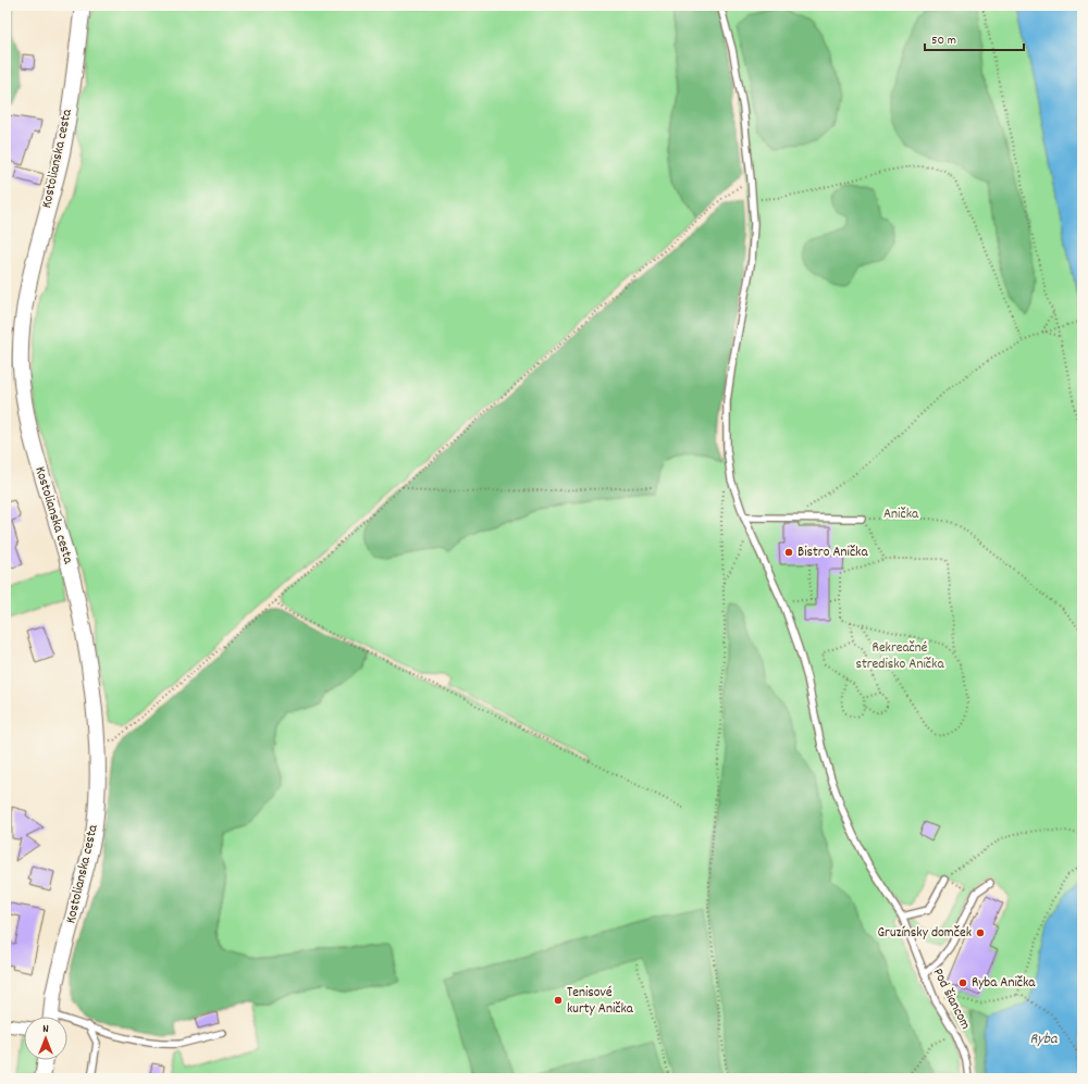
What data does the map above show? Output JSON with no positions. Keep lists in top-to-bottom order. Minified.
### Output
{"streets":{"street":["Kostolianska cesta"],"lane":["Pod šiancom"]},"water":["Ryba"],"parks":["Anička","Rekreačné stredisko Anička"],"places":["Bistro Anička","Gruzínsky domček","Ryba Anička","Tenisové kurty Anička"],"scale_bar":"50 m","north":"top"}
